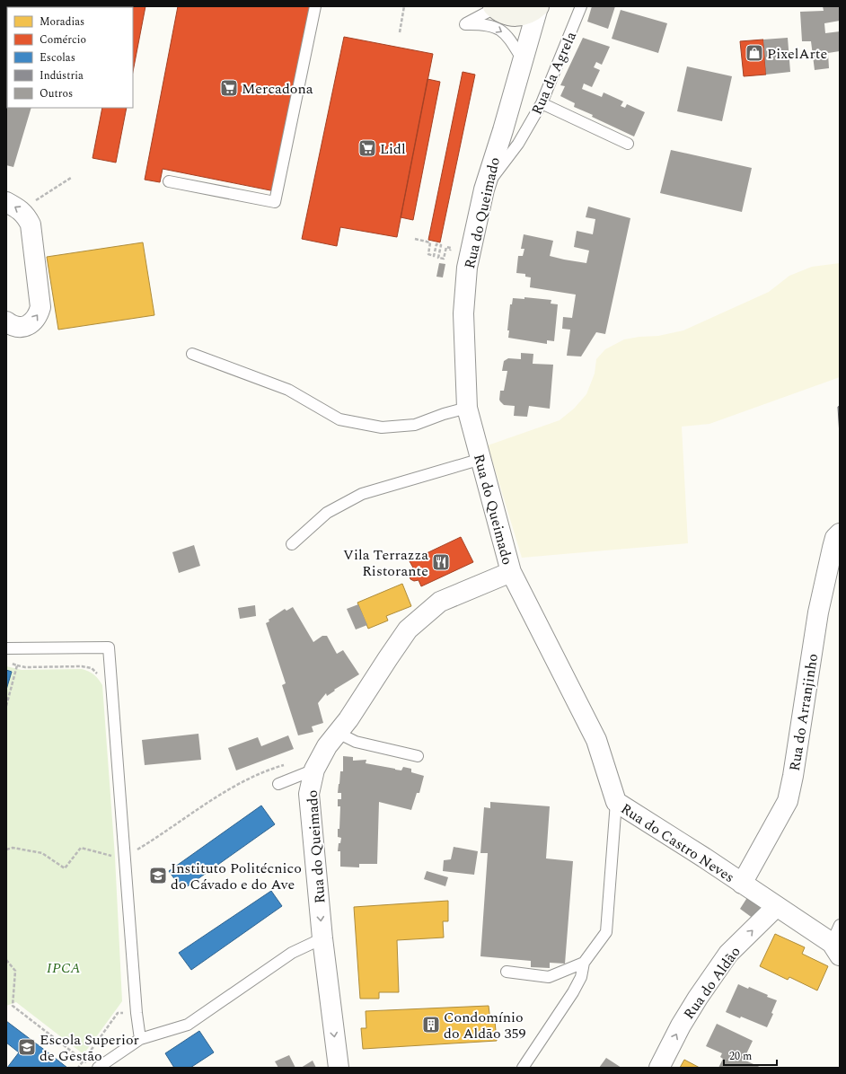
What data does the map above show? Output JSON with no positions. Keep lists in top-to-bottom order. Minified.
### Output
{"streets":{"street":["Rua do Queimado","Rua do Arranjinho","Rua do Castro Neves","Rua do Aldão"],"lane":["Rua da Agrela"]},"crossings":[["Rua da Agrela","Rua do Queimado"],["Rua do Queimado","Rua do Castro Neves"],["Rua do Arranjinho","Rua do Castro Neves"],["Rua do Castro Neves","Rua do Aldão"]],"one_way":["Rua do Aldão"],"parks":["IPCA"],"places":{"shop":["PixelArte"],"supermarket":["Mercadona","Lidl"],"restaurant":["Vila Terrazza Ristorante"],"school or university":["Instituto Politécnico do Cávado e do Ave","Escola Superior de Gestão"],"building":["Condomínio do Aldão 359"]},"legend":["Moradias","Comércio","Escolas","Indústria","Outros"],"scale_bar":"20 m"}
